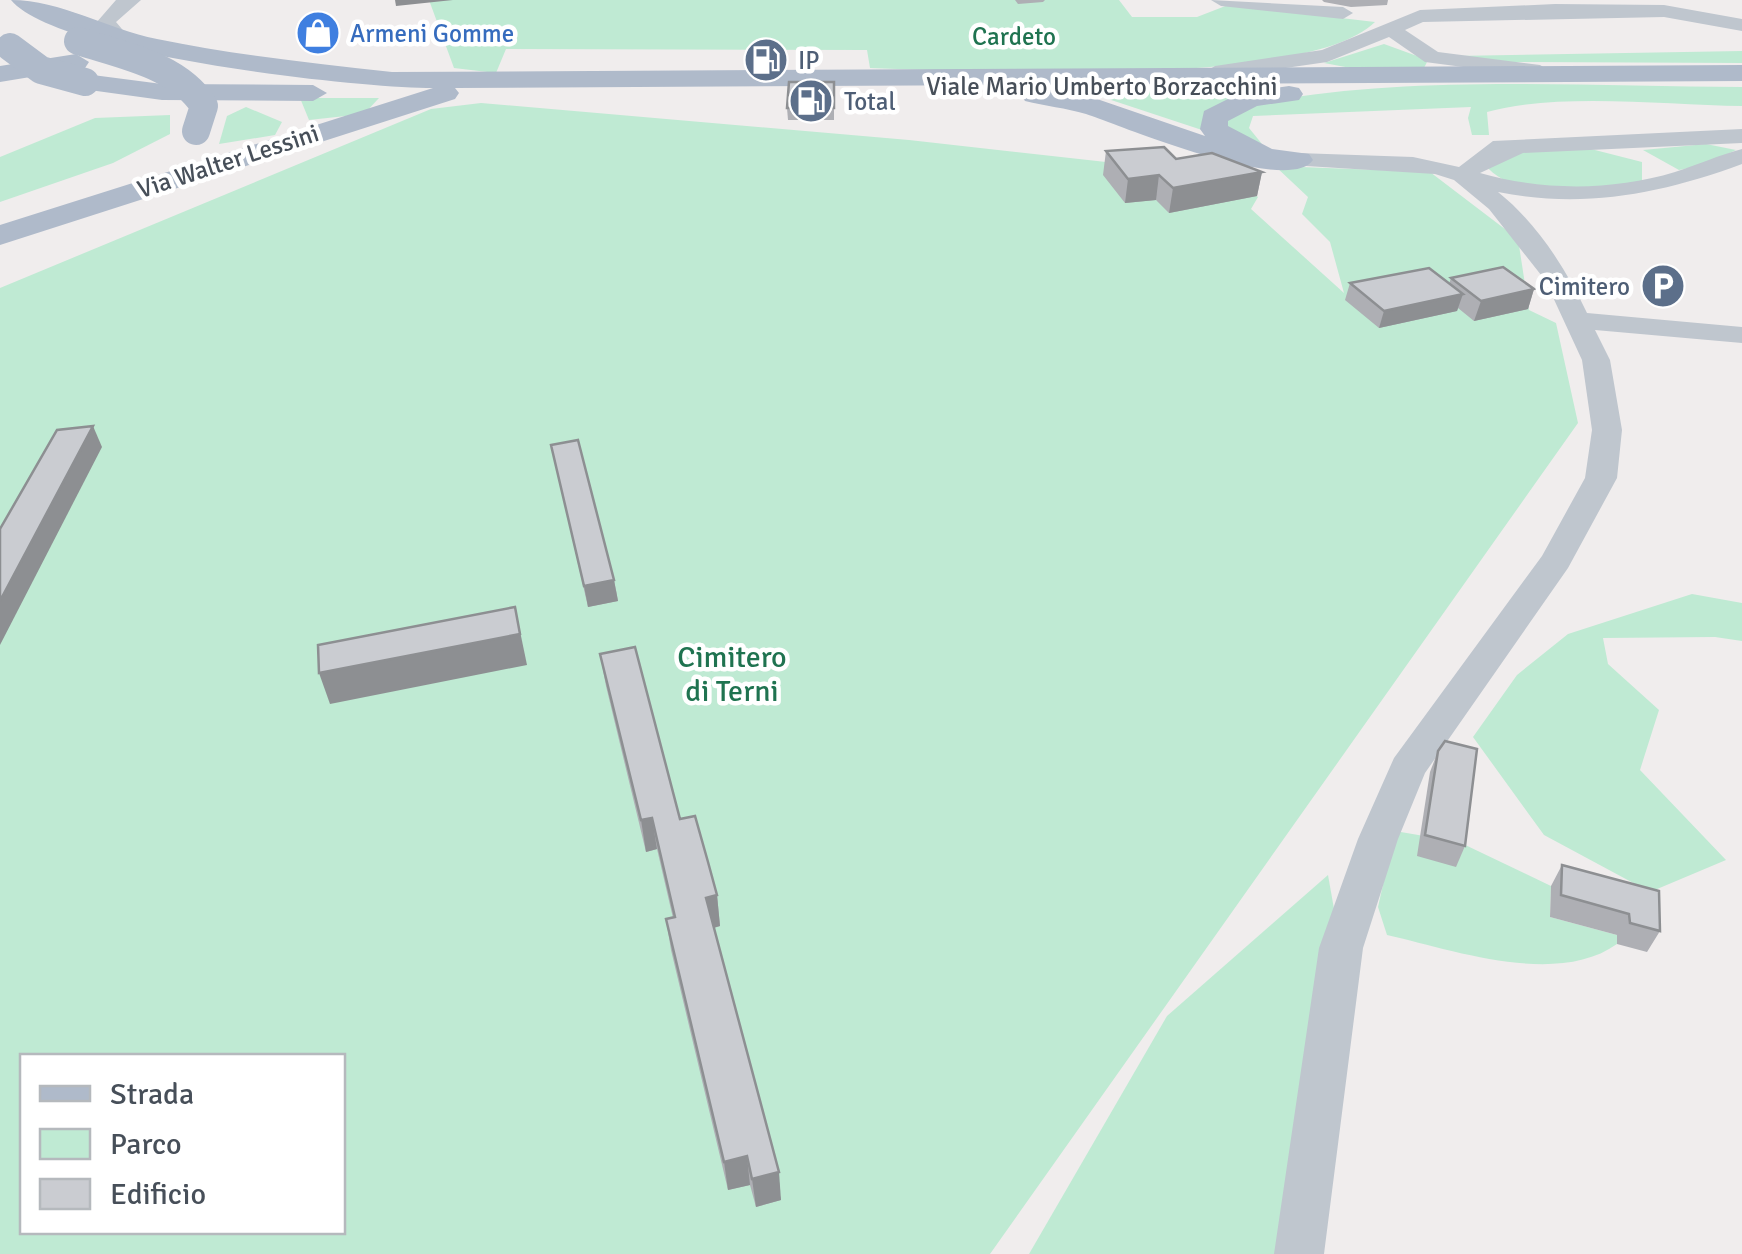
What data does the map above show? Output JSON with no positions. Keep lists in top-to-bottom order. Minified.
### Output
{"streets":{"main road":["Viale Mario Umberto Borzacchini","Via Walter Lessini"]},"crossings":[["Viale Mario Umberto Borzacchini","Via Walter Lessini"]],"parks":["Cardeto","Cimitero di Terni"],"places":{"shop":["Armeni Gomme"],"fuel station":["IP","Total"],"parking":["Cimitero"]},"legend":["Strada","Parco","Edificio"]}
